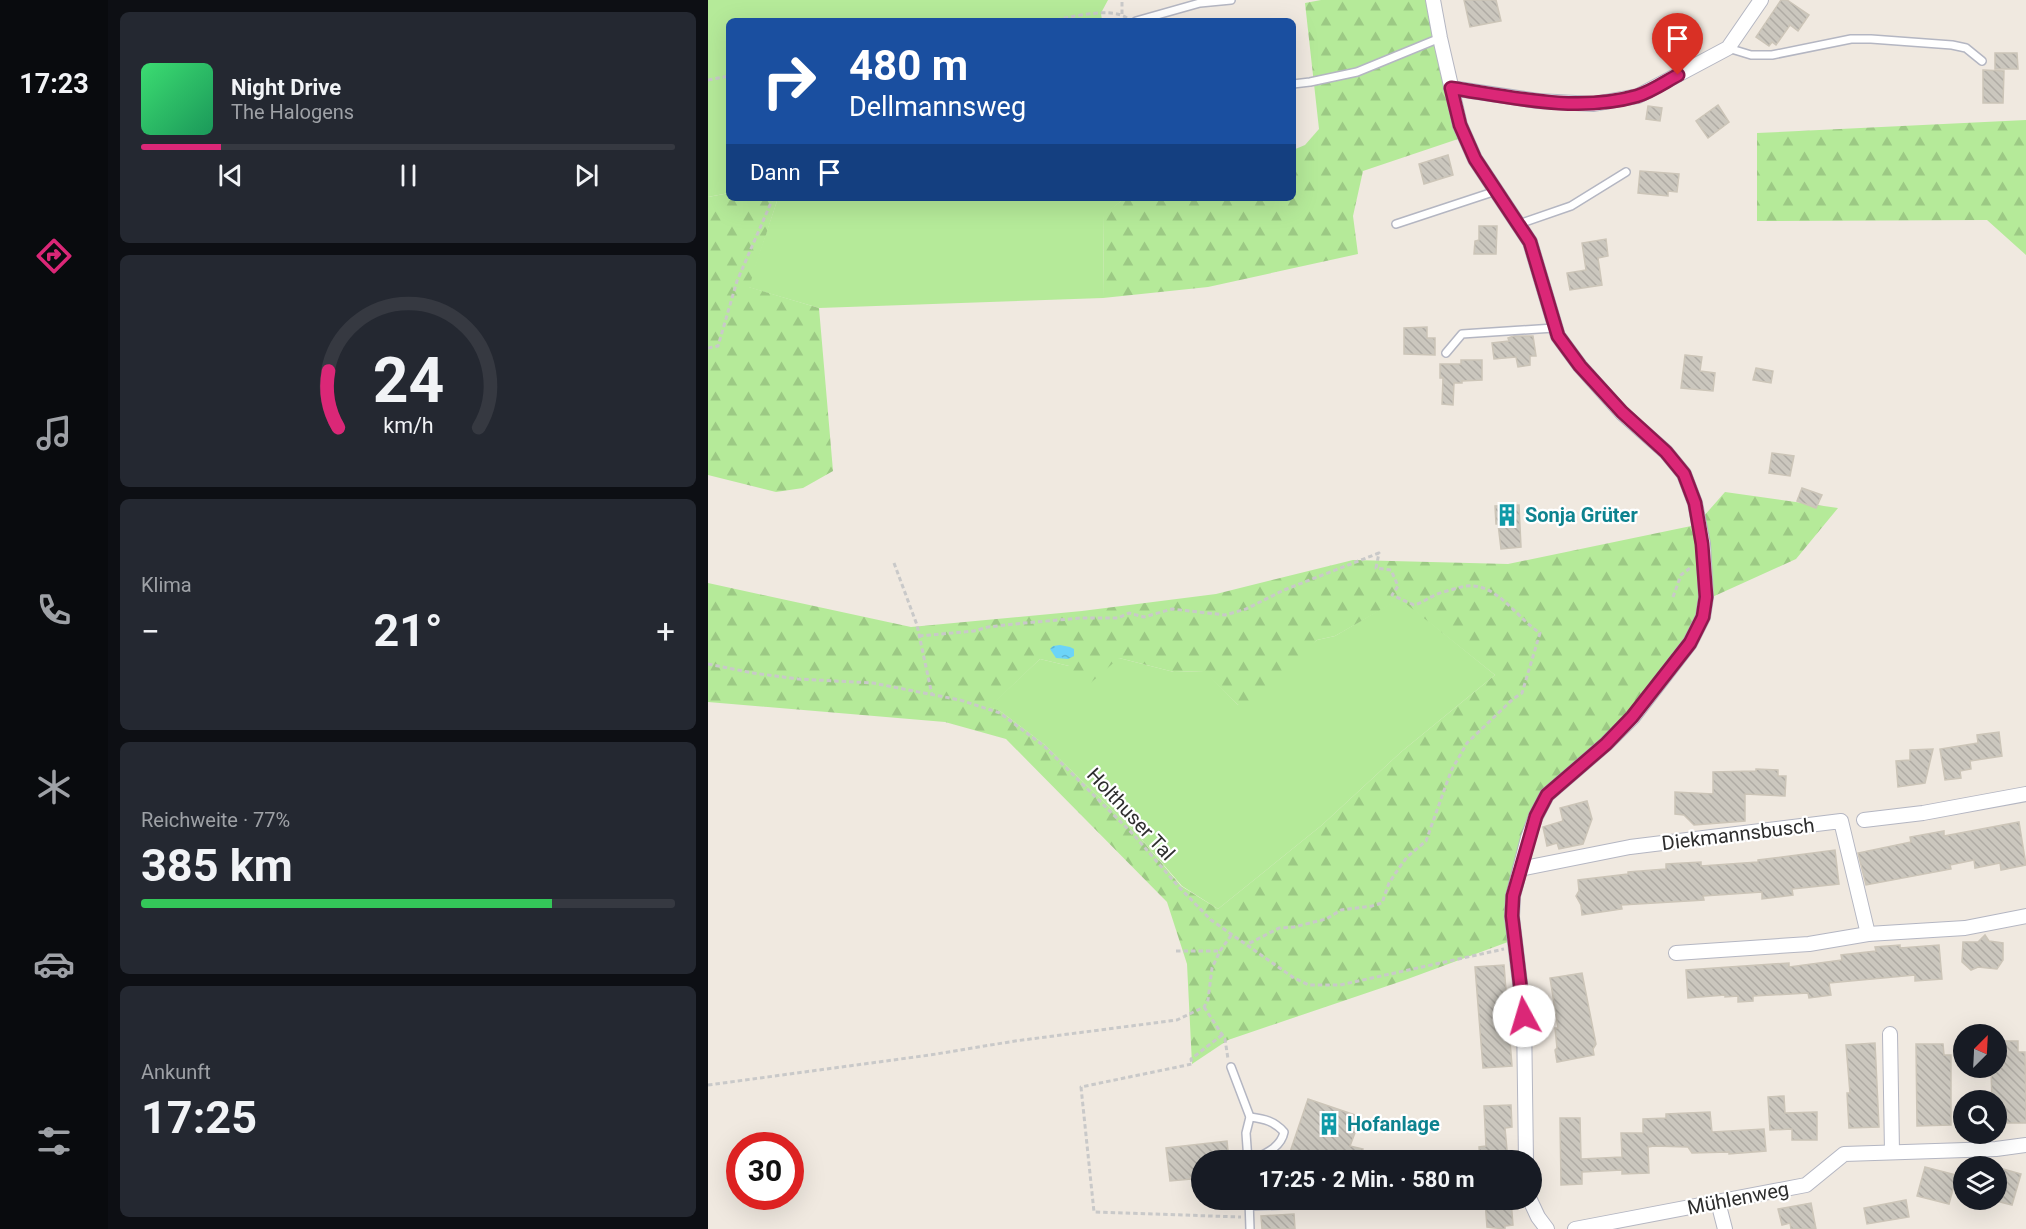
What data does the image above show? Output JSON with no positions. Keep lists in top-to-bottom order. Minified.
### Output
{"streets":{"street":["Diekmannsbusch","Mühlenweg"],"path":["Holthuser Tal"]},"places":{"building":["Sonja Grüter","Hofanlage"]},"north":"top right","page":{"tabs":"17:23","turn":["480 m","Dellmannsweg"],"song":["Night Drive","The Halogens"],"then":"Dann","tile":["Klima",["Reichweite · 77%","385 km"],["Ankunft","17:25"]],"heat":["−","21°","+"],"limit":"30","trip":"17:25 · 2 Min. · 580 m","gauge":["24","km/h"]}}
